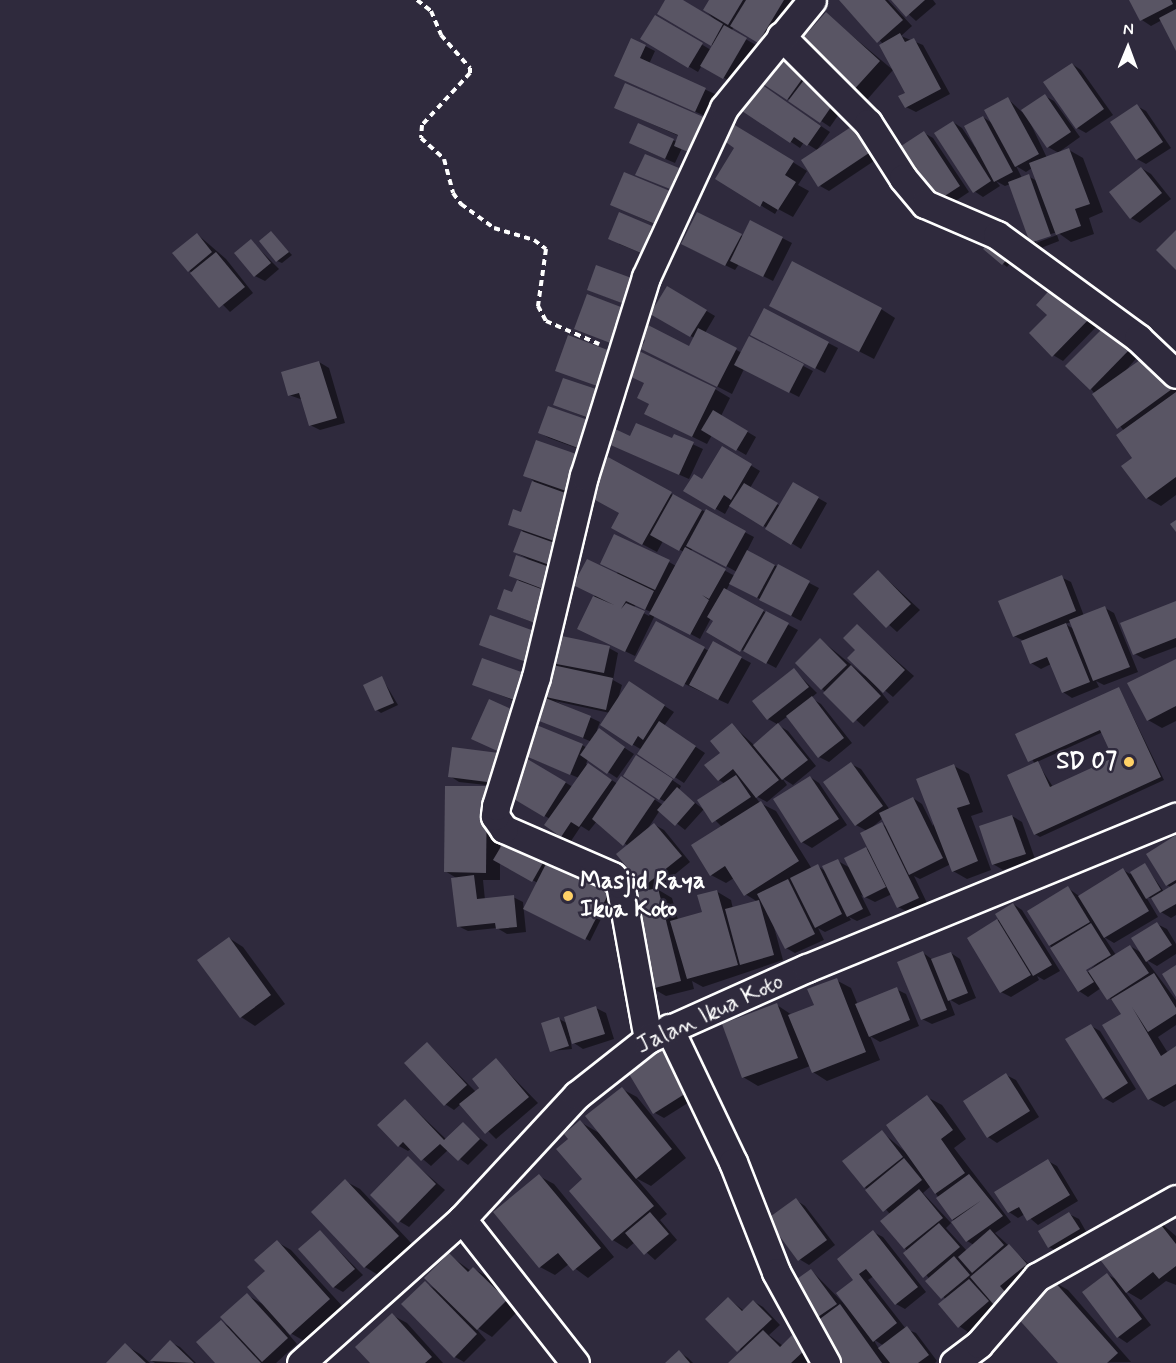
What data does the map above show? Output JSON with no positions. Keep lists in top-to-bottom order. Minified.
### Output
{"streets":{"street":["Jalan Ikua Koto"]},"places":["SD 07","Masjid Raya Ikua Koto"],"north":"top"}
